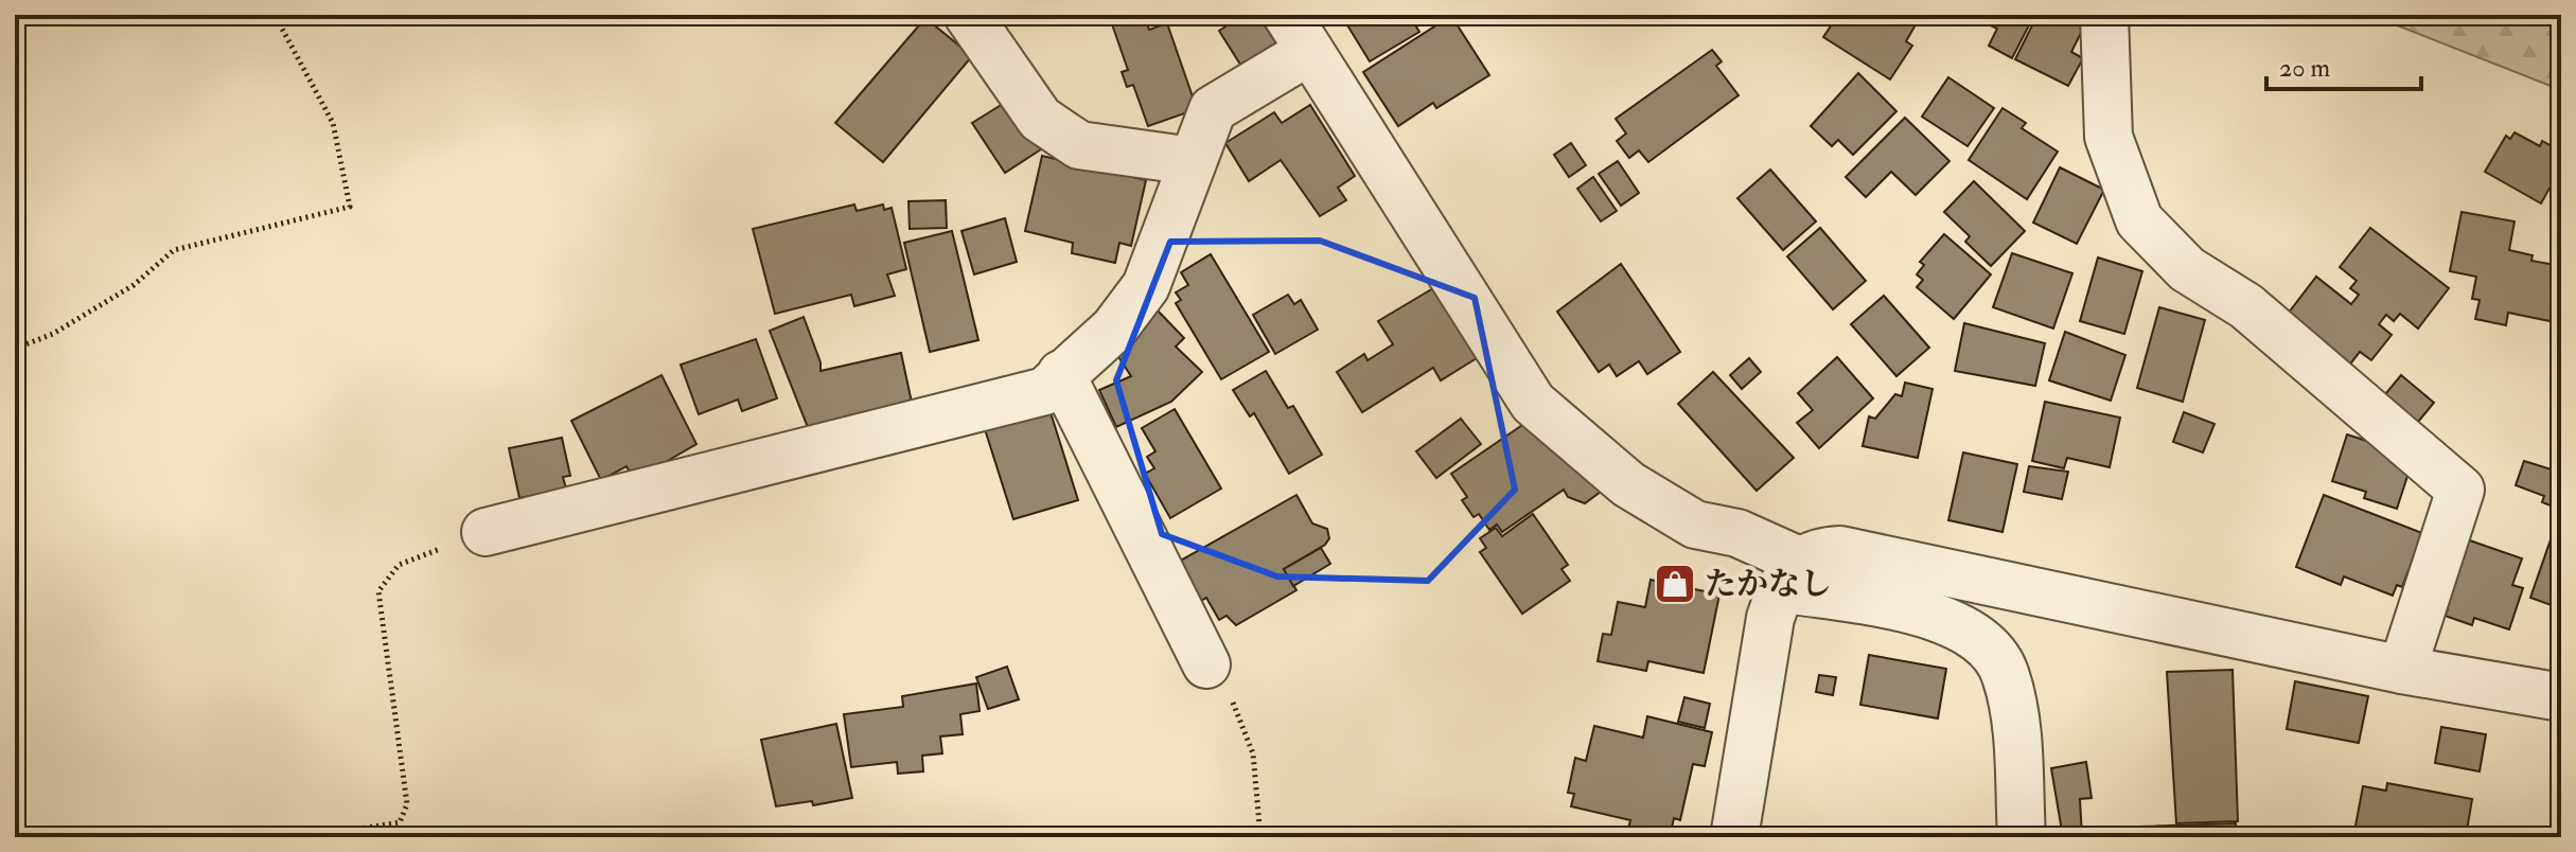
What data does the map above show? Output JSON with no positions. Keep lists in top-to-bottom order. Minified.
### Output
{"places":{"shop":["たかなし"]},"scale_bar":"20 m"}
